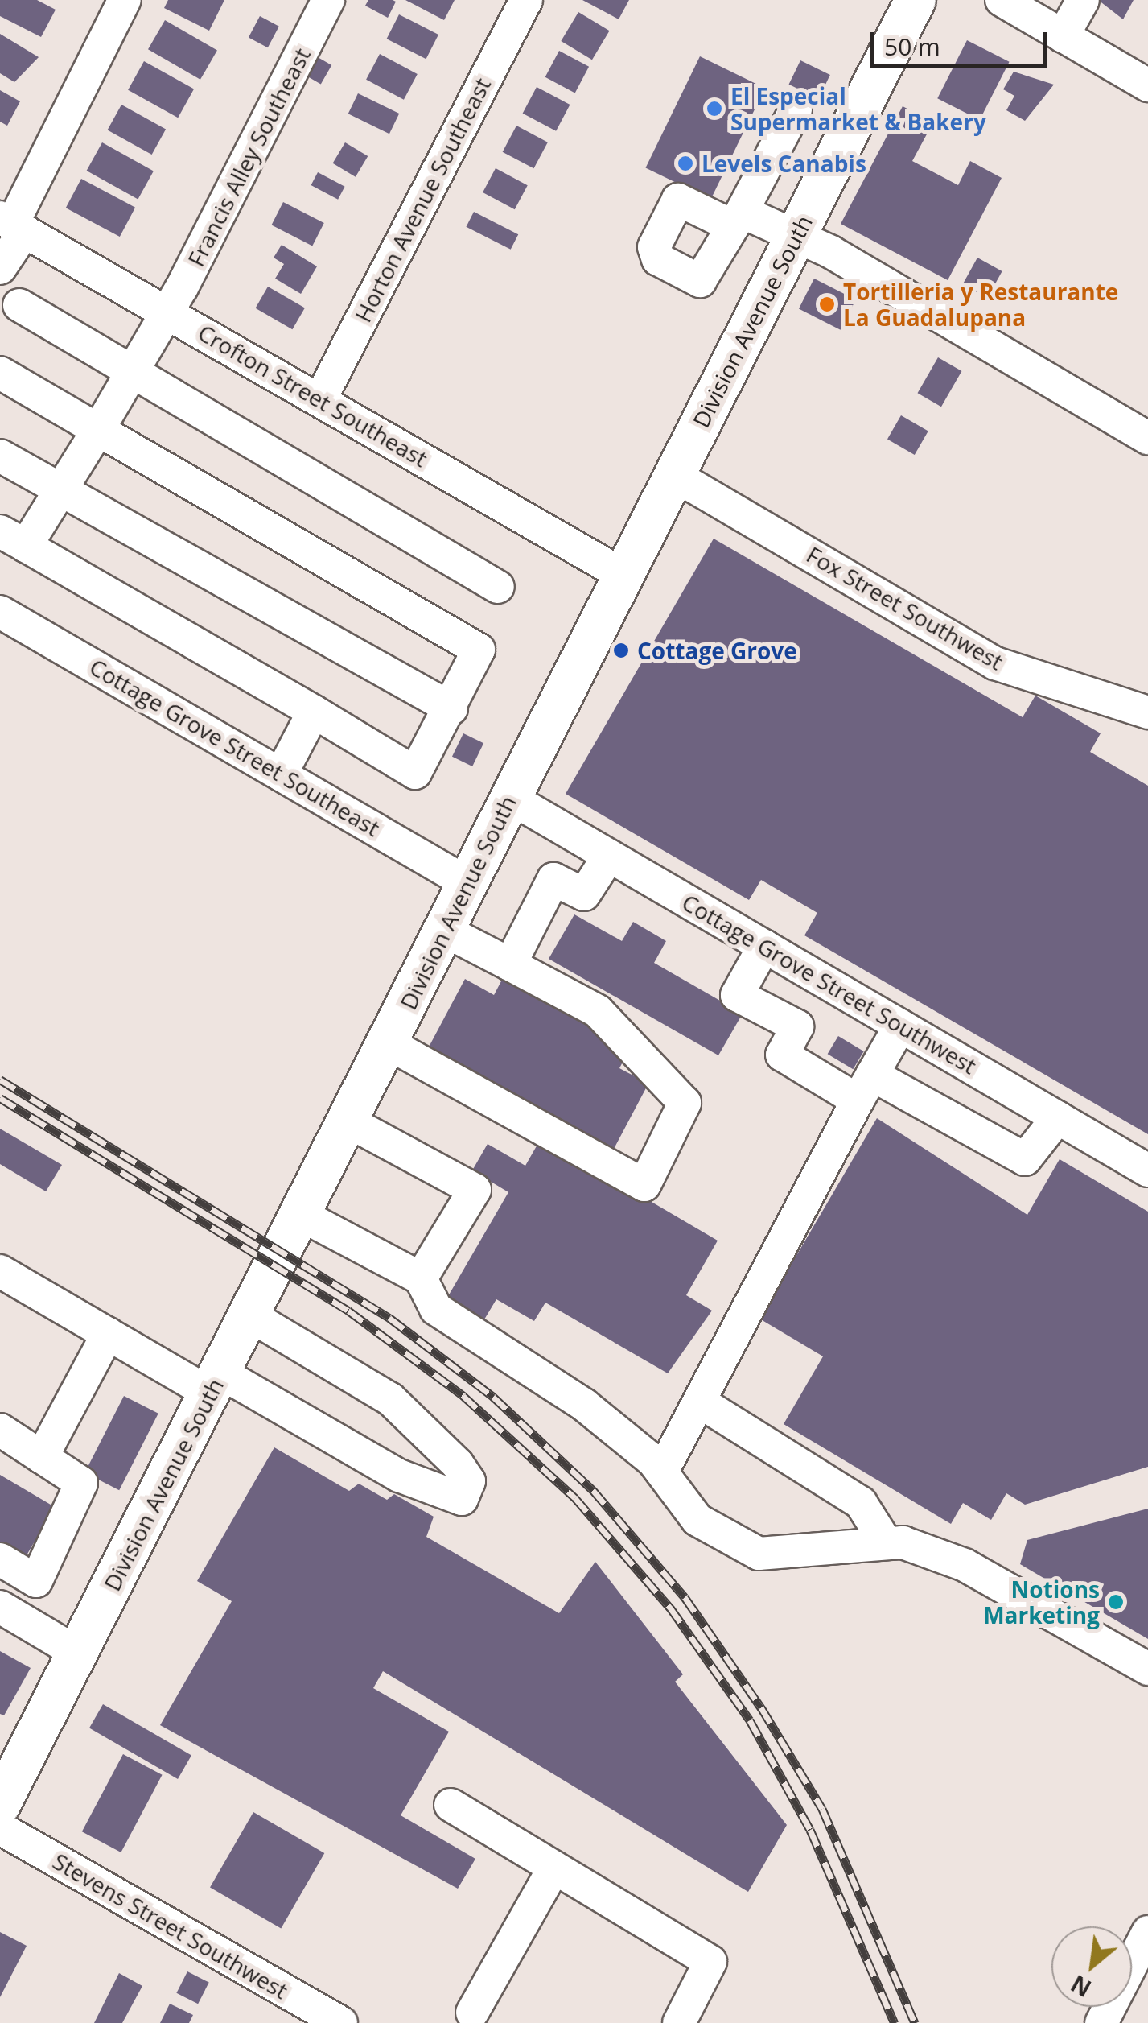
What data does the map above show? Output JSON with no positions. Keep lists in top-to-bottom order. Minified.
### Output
{"streets":{"main road":["Division Avenue South"],"street":["Francis Alley Southeast","Horton Avenue Southeast","Crofton Street Southeast","Fox Street Southwest","Cottage Grove Street Southeast","Cottage Grove Street Southwest","Stevens Street Southwest"]},"crossings":[["Francis Alley Southeast","Crofton Street Southeast"],["Horton Avenue Southeast","Crofton Street Southeast"],["Division Avenue South","Crofton Street Southeast"],["Division Avenue South","Fox Street Southwest"],["Division Avenue South","Cottage Grove Street Southeast"],["Division Avenue South","Cottage Grove Street Southwest"]],"places":["El Especial Supermarket & Bakery","Levels Canabis","Tortilleria y Restaurante La Guadalupana","Cottage Grove","Notions Marketing"],"scale_bar":"50 m","north":"bottom left"}
